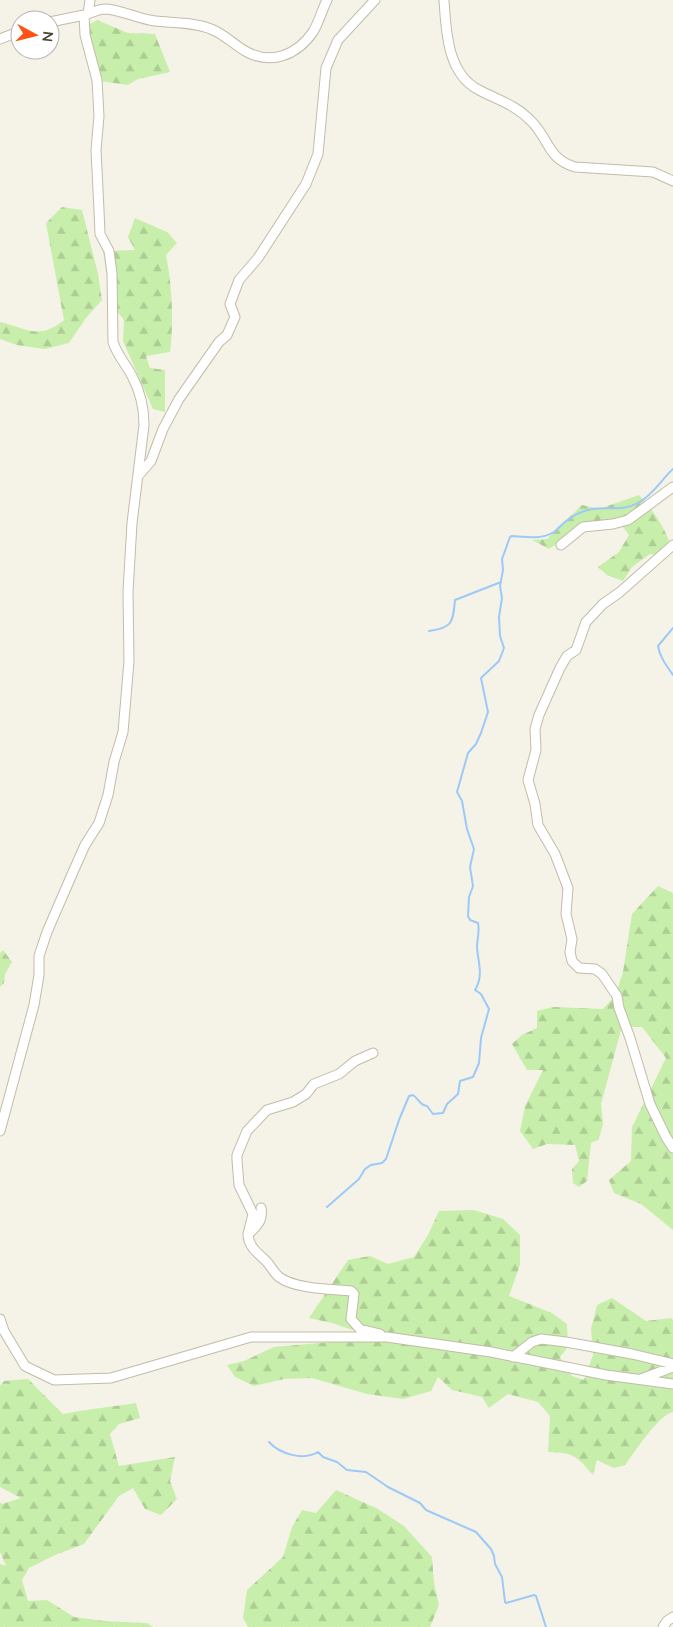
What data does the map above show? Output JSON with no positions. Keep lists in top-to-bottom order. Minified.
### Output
{"north":"right"}
